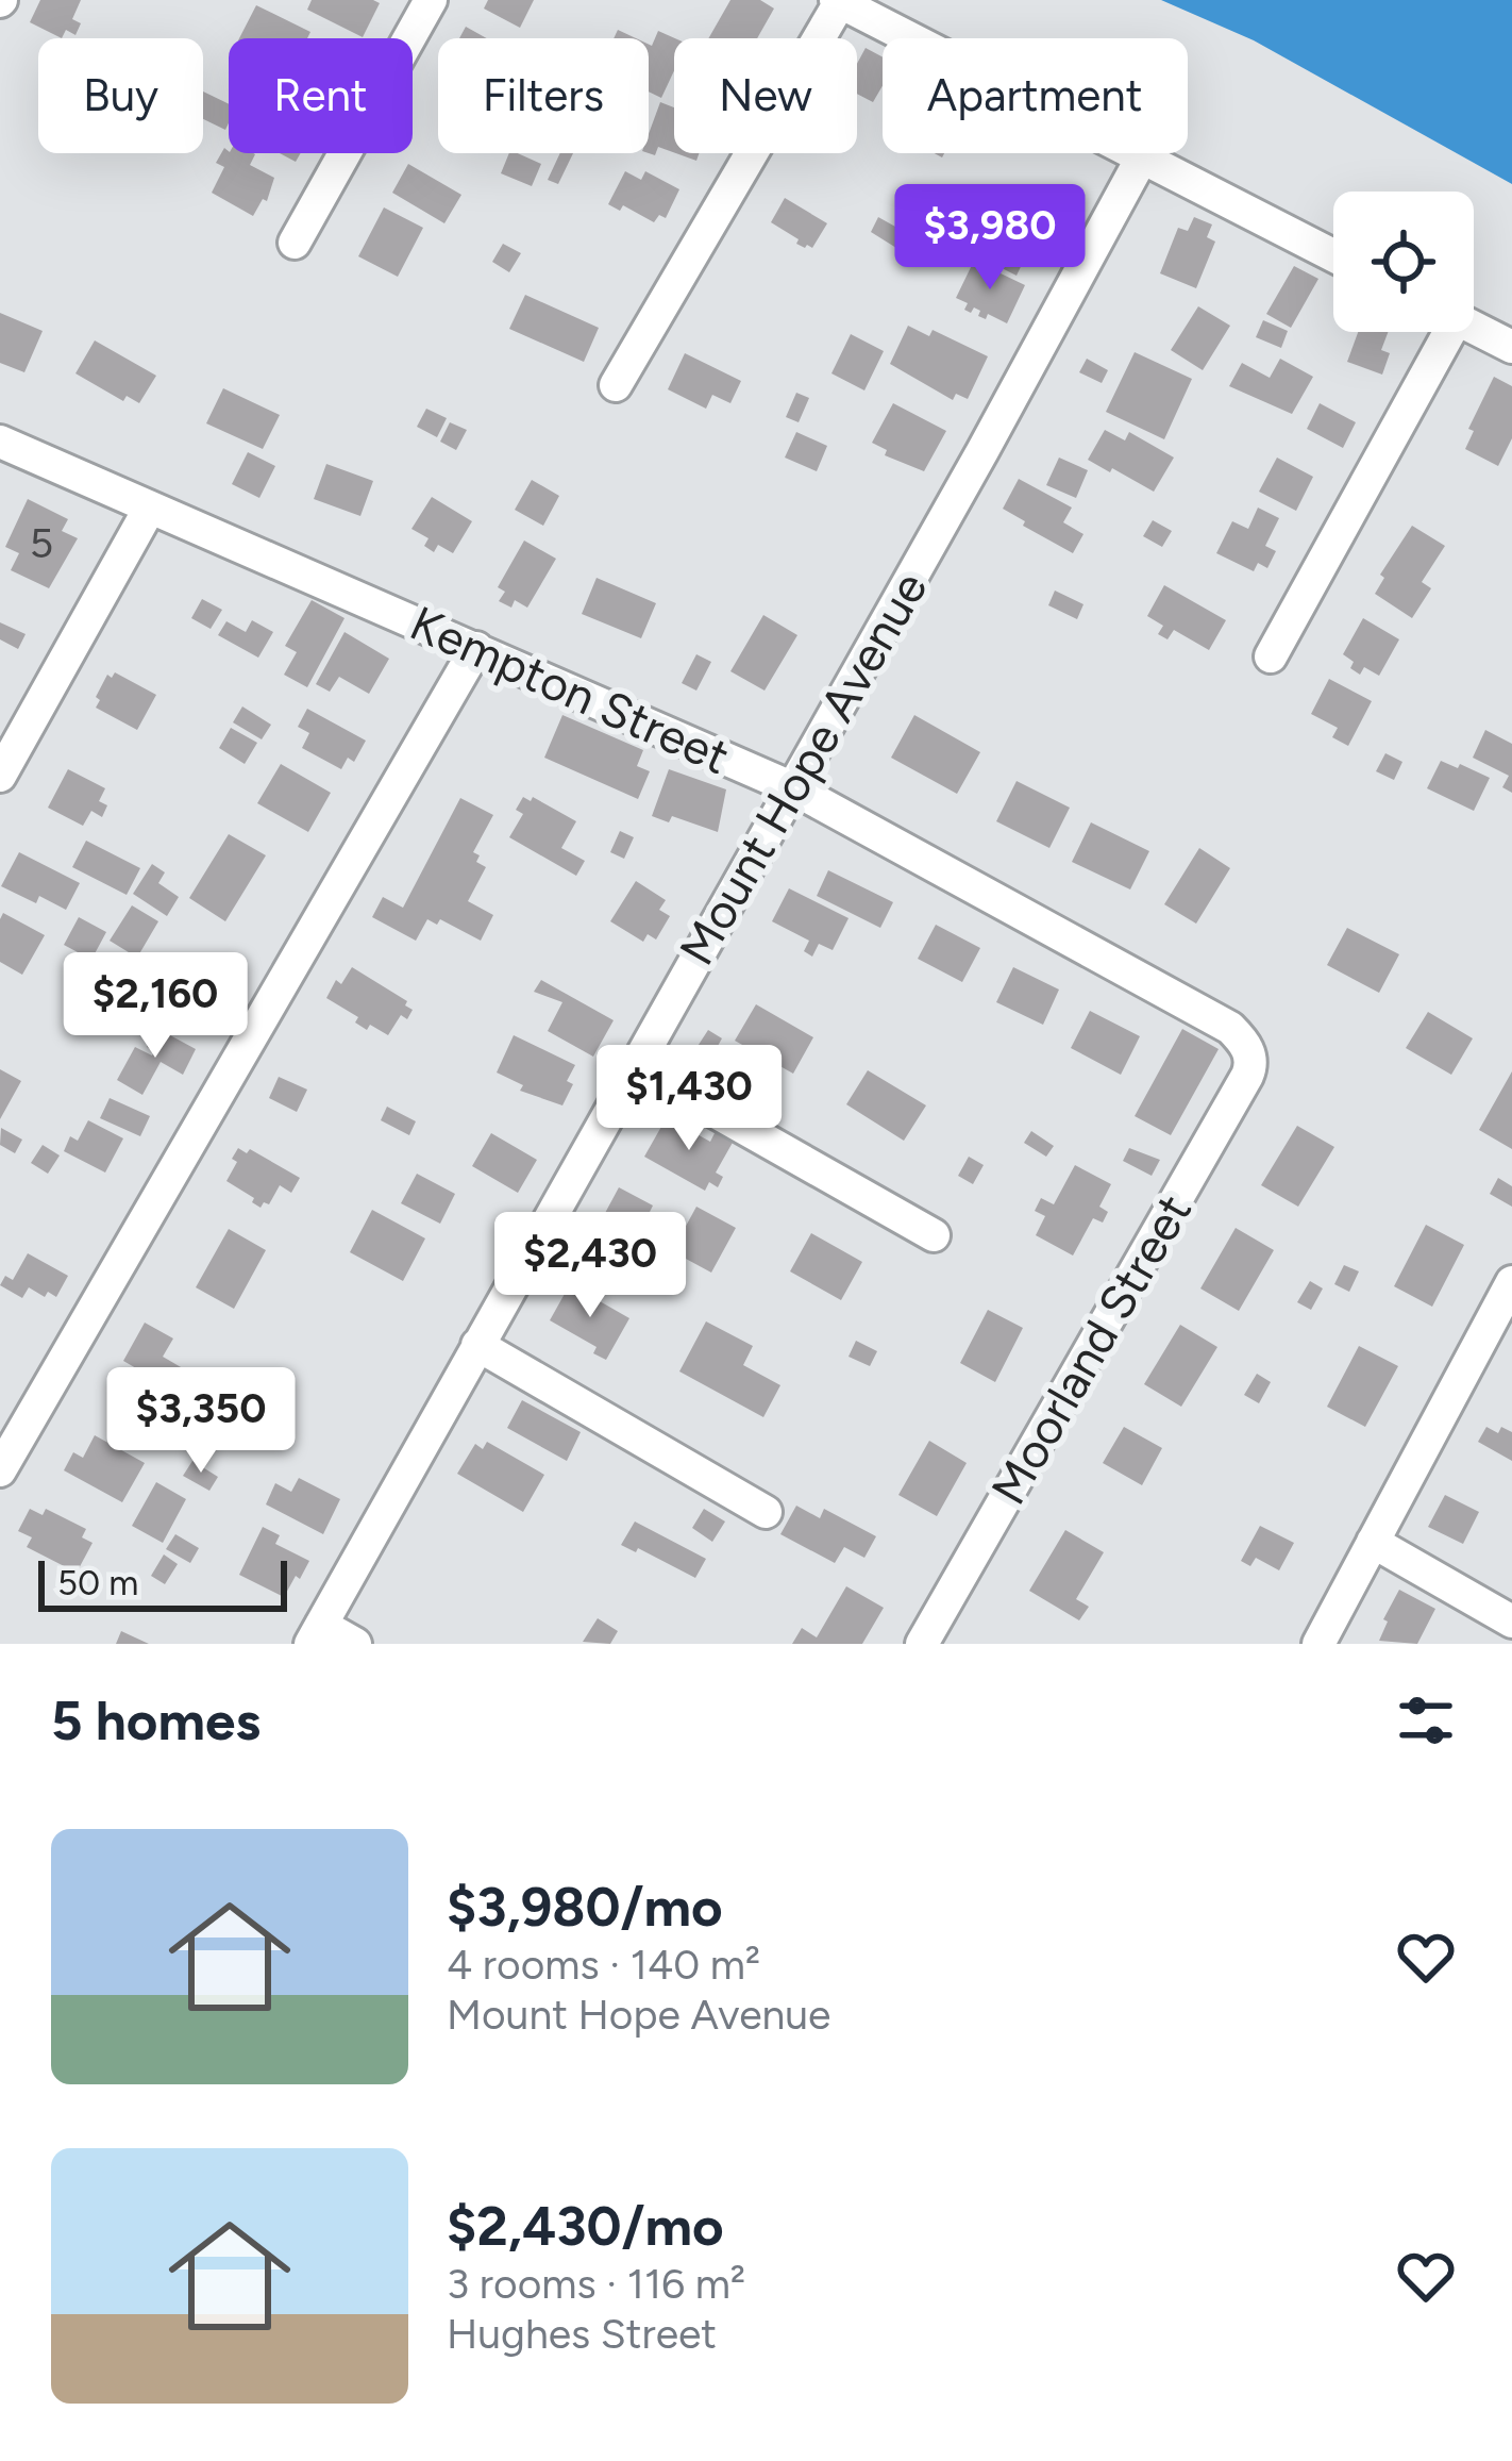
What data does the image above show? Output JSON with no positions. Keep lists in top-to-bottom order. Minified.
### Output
{"streets":{"street":["Kempton Street","Mount Hope Avenue","Moorland Street"]},"crossings":[["Kempton Street","Mount Hope Avenue"],["Kempton Street","Moorland Street"]],"house_numbers":["5"],"scale_bar":"50 m","page":{"chip":["Buy","Rent","Filters","New","Apartment"],"price":["$3,980","$2,160","$1,430","$2,430","$3,350"],"scale":"50 m","heading":"5 homes","list":[{"name":"$3,980/mo","note":"4 rooms · 140 m² · Mount Hope Avenue"},{"name":"$2,430/mo","note":"3 rooms · 116 m² · Hughes Street"}]}}
